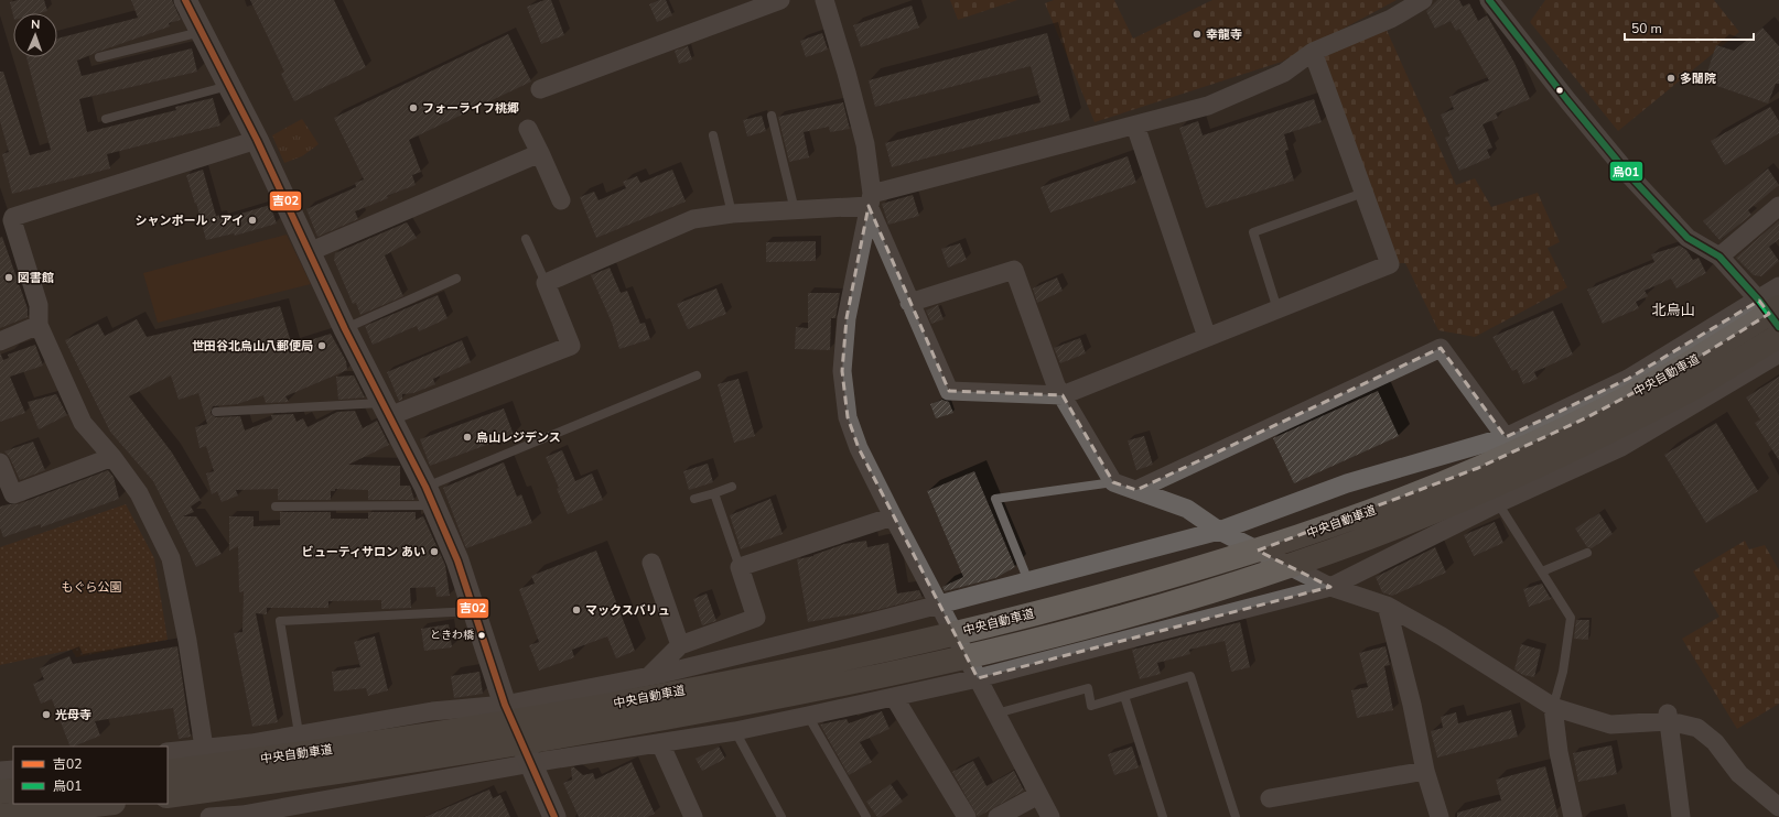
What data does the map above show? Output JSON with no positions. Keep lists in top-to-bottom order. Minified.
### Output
{"streets":{"highway":["中央自動車道"]},"districts":["北烏山"],"parks":["もぐら公園"],"places":["幸龍寺","多聞院","フォーライフ桃郷","シャンポール・アイ","図書館","世田谷北烏山八郵便局","烏山レジデンス","ビューティサロン あい","マックスバリュ","ときわ橋","光母寺"],"lines":["transit line 吉02","transit line 烏01"],"legend":["吉02","烏01"],"scale_bar":"50 m","north":"top"}
